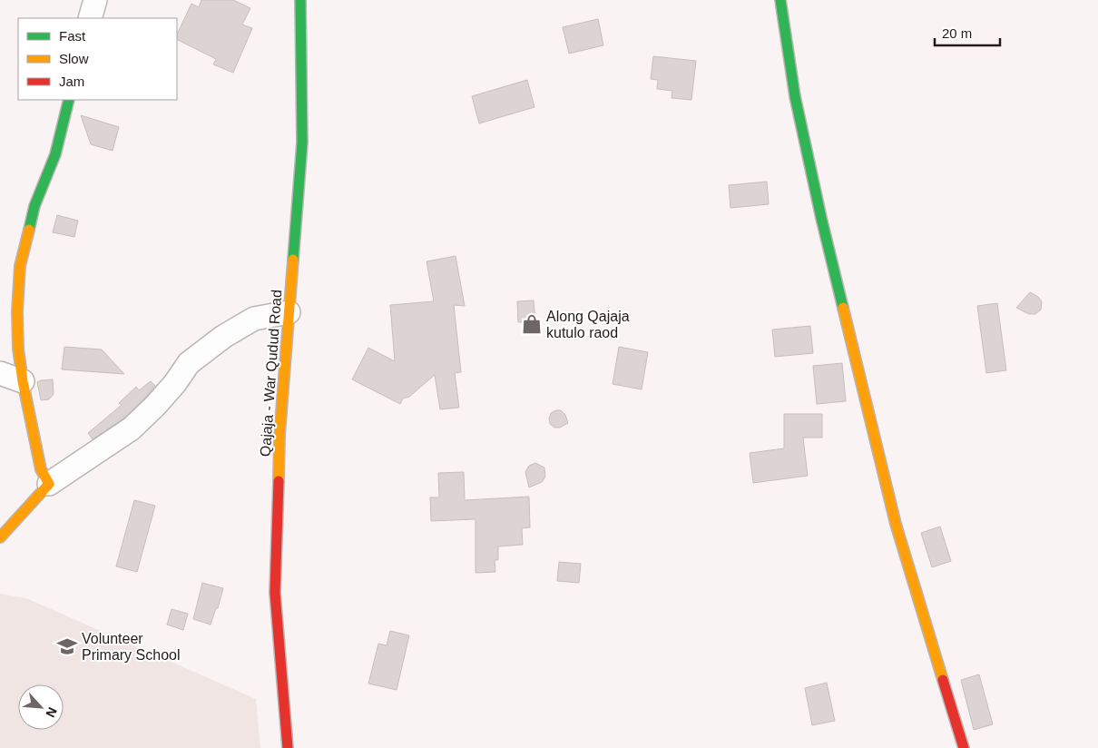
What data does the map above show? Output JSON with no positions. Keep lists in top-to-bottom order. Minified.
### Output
{"streets":{"street":["Qajaja - War Qudud Road"]},"places":{"shop":["Along Qajaja kutulo raod"],"school or university":["Volunteer Primary School"]},"legend":["Fast","Slow","Jam"],"scale_bar":"20 m","north":"bottom right"}
